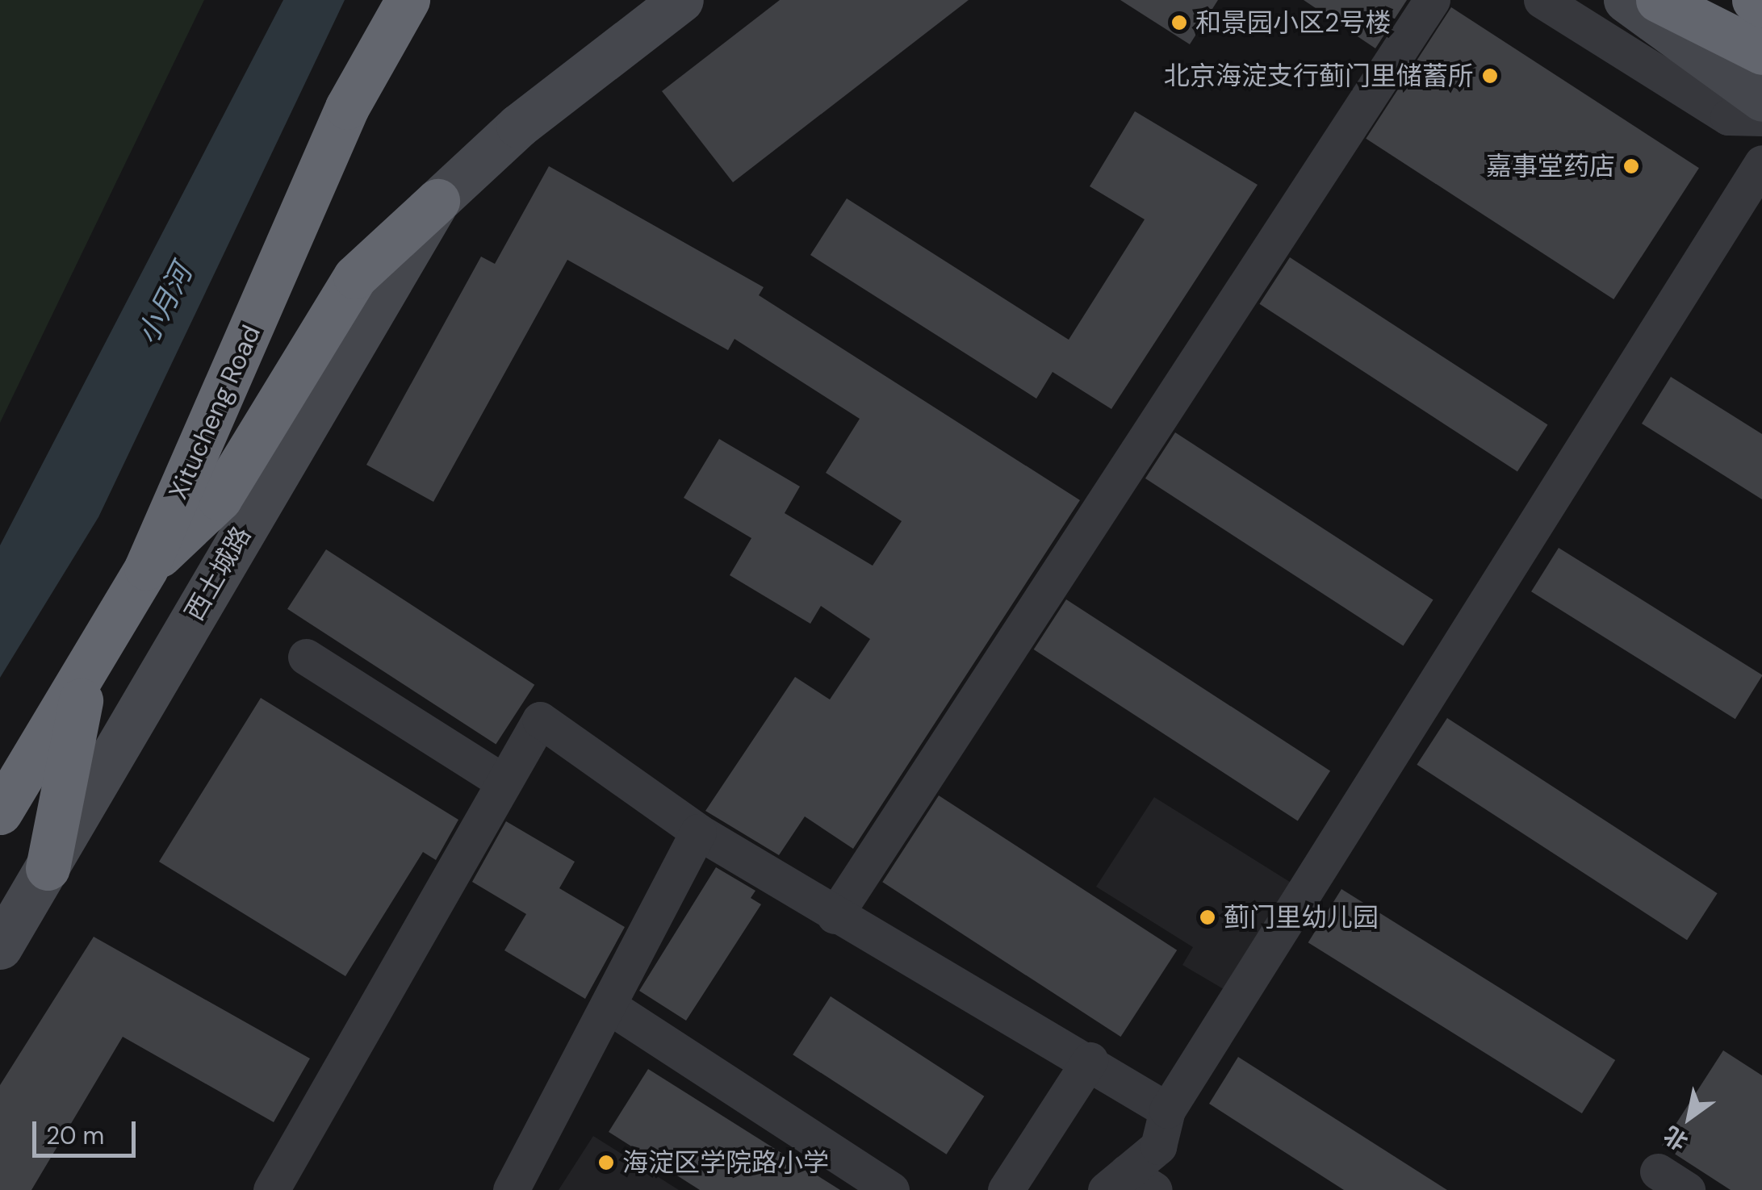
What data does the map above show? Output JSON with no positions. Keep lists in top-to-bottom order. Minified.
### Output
{"streets":{"highway":["Xitucheng Road"],"street":["西土城路"]},"water":["小月河"],"places":["和景园小区2号楼","北京海淀支行蓟门里储蓄所","嘉事堂药店","蓟门里幼儿园","海淀区学院路小学"],"scale_bar":"20 m","north":"bottom left"}
